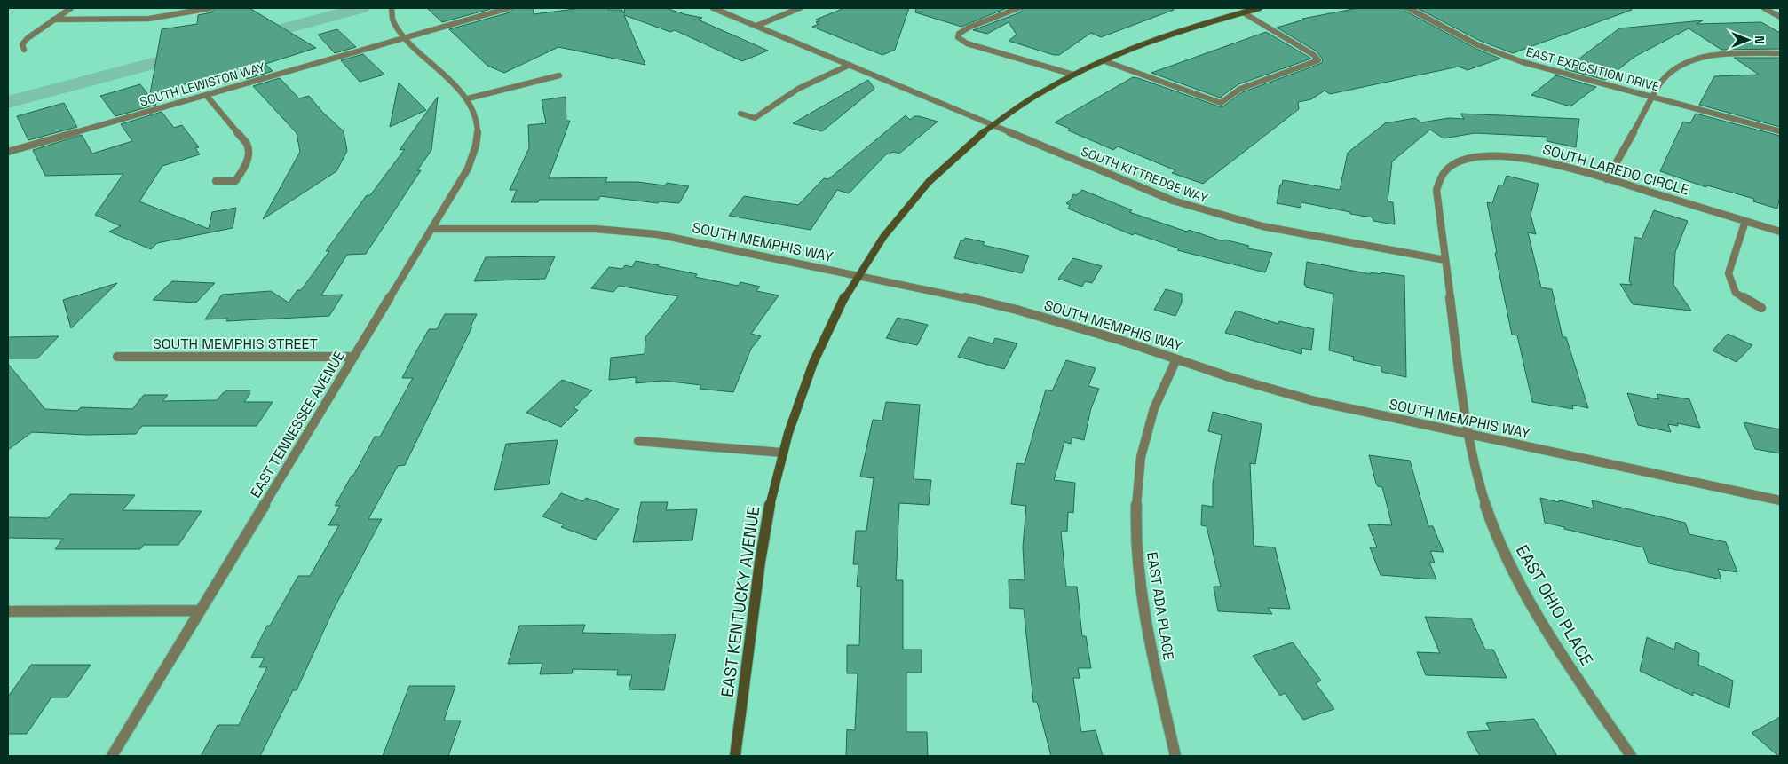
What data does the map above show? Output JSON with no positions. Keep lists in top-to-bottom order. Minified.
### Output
{"streets":{"street":["EAST EXPOSITION DRIVE","SOUTH LEWISTON WAY","SOUTH LAREDO CIRCLE","SOUTH KITTREDGE WAY","SOUTH MEMPHIS WAY","SOUTH MEMPHIS STREET","EAST TENNESSEE AVENUE","EAST KENTUCKY AVENUE","EAST OHIO PLACE","EAST ADA PLACE"]},"crossings":[["SOUTH LEWISTON WAY","EAST TENNESSEE AVENUE"],["SOUTH LAREDO CIRCLE","SOUTH KITTREDGE WAY"],["SOUTH LAREDO CIRCLE","SOUTH MEMPHIS WAY"],["SOUTH LAREDO CIRCLE","EAST OHIO PLACE"],["SOUTH KITTREDGE WAY","EAST KENTUCKY AVENUE"],["SOUTH MEMPHIS WAY","EAST TENNESSEE AVENUE"],["SOUTH MEMPHIS WAY","EAST KENTUCKY AVENUE"],["SOUTH MEMPHIS WAY","EAST OHIO PLACE"],["SOUTH MEMPHIS WAY","EAST ADA PLACE"],["SOUTH MEMPHIS STREET","EAST TENNESSEE AVENUE"]],"north":"right"}
